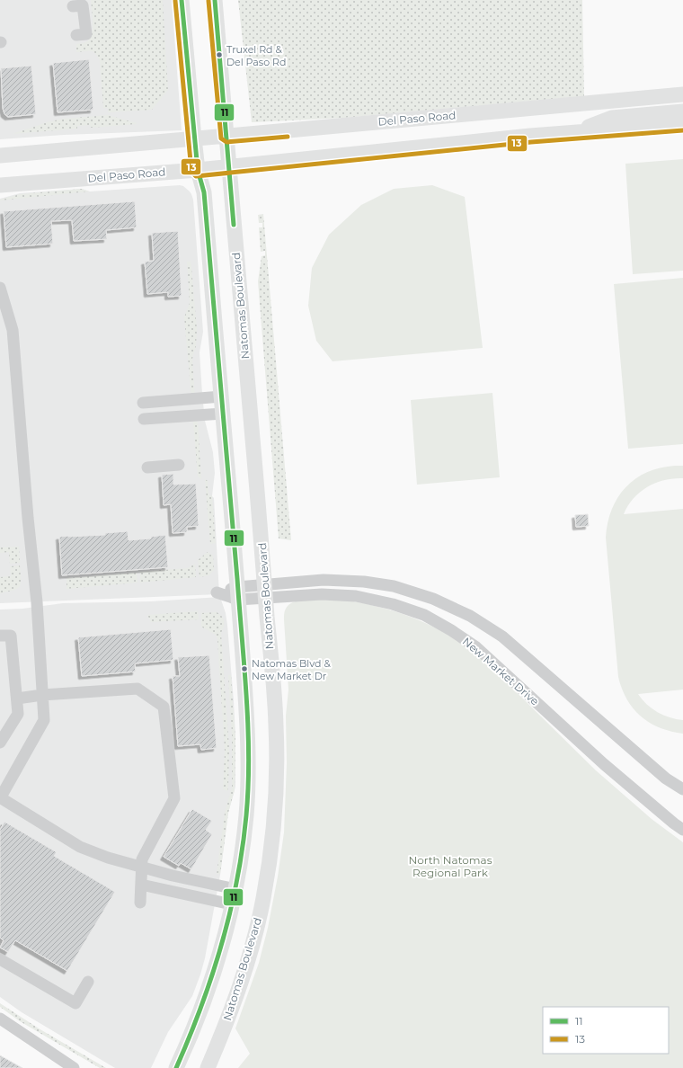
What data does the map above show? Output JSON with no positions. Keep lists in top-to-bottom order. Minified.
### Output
{"streets":{"main road":["Del Paso Road","Natomas Boulevard"],"street":["New Market Drive"]},"crossings":[["Del Paso Road","Natomas Boulevard"],["Natomas Boulevard","New Market Drive"]],"parks":["North Natomas Regional Park"],"places":["Truxel Rd & Del Paso Rd","Natomas Blvd & New Market Dr"],"lines":["transit line 11","transit line 13"],"legend":["11","13"]}
